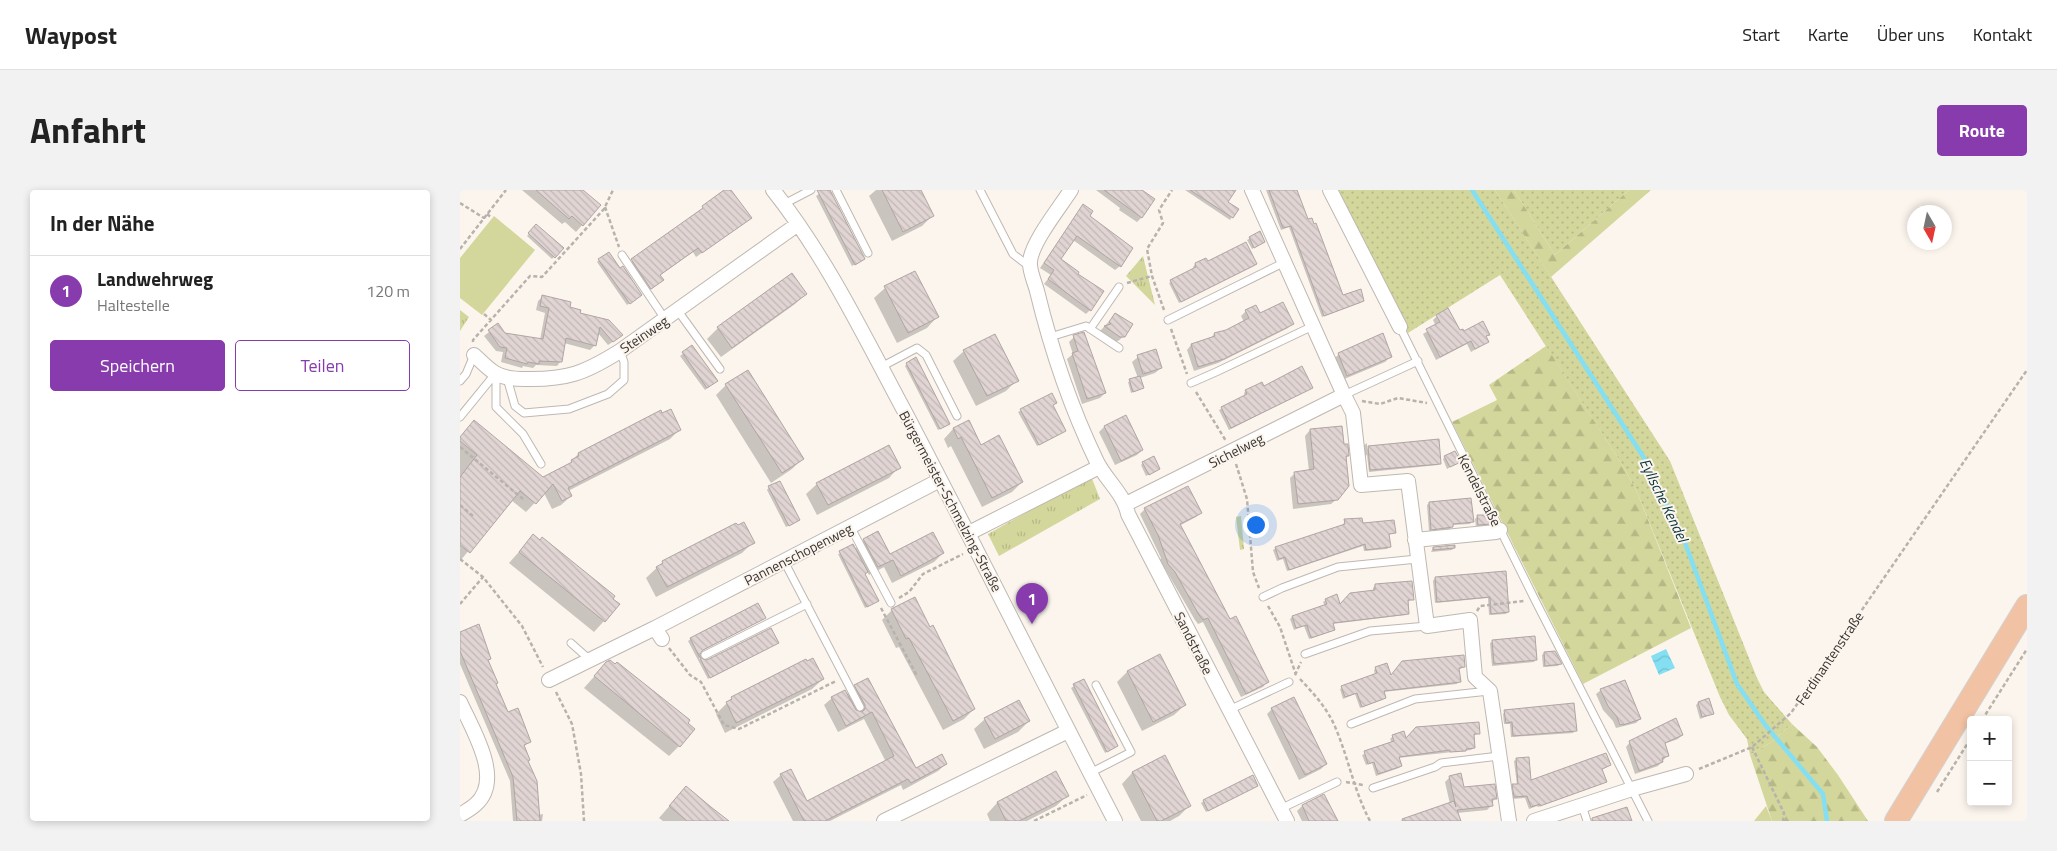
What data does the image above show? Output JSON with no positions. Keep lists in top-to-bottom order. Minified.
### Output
{"streets":{"street":["Steinweg","Sichelweg","Kendelstraße","Bürgermeister-Schmelzing-Straße","Pannenschopenweg","Sandstraße"],"path":["Ferdinantenstraße"]},"crossings":[["Steinweg","Bürgermeister-Schmelzing-Straße"],["Sichelweg","Sandstraße"],["Bürgermeister-Schmelzing-Straße","Pannenschopenweg"]],"water":["Eyllsche Kendel"],"north":"bottom","page":{"header":"Waypost","nav":["Start","Karte","Über uns","Kontakt"],"title":"Anfahrt","buttons":["Route",["Speichern","Teilen"]],"heading":"In der Nähe","list":[{"mark":"1","name":"Landwehrweg","note":"Haltestelle","value":"120 m"}],"pins":"1","map_buttons":["+","−"]}}
